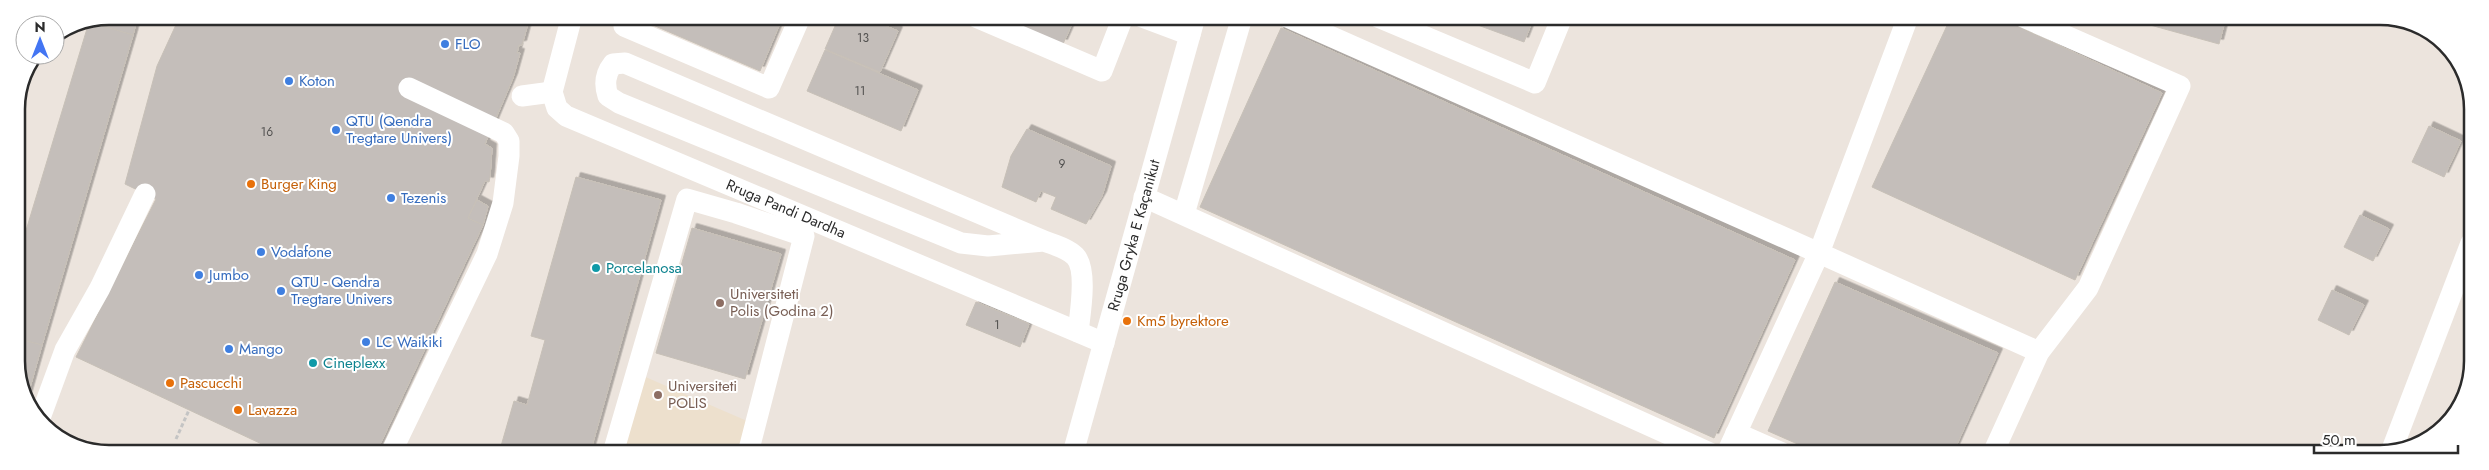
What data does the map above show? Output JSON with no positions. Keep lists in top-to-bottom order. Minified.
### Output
{"streets":{"street":["Rruga Pandi Dardha","Rruga Gryka E Kaçanikut"]},"crossings":[["Rruga Pandi Dardha","Rruga Gryka E Kaçanikut"]],"places":["FLO","Koton","QTU (Qendra Tregtare Univers)","Burger King","Tezenis","Vodafone","Porcelanosa","Jumbo","QTU - Qendra Tregtare Univers","Universiteti Polis (Godina 2)","Km5 byrektore","LC Waikiki","Mango","Cineplexx","Pascucchi","Universiteti POLIS","Lavazza"],"house_numbers":["13","11","16","9","1"],"scale_bar":"50 m","north":"top"}
